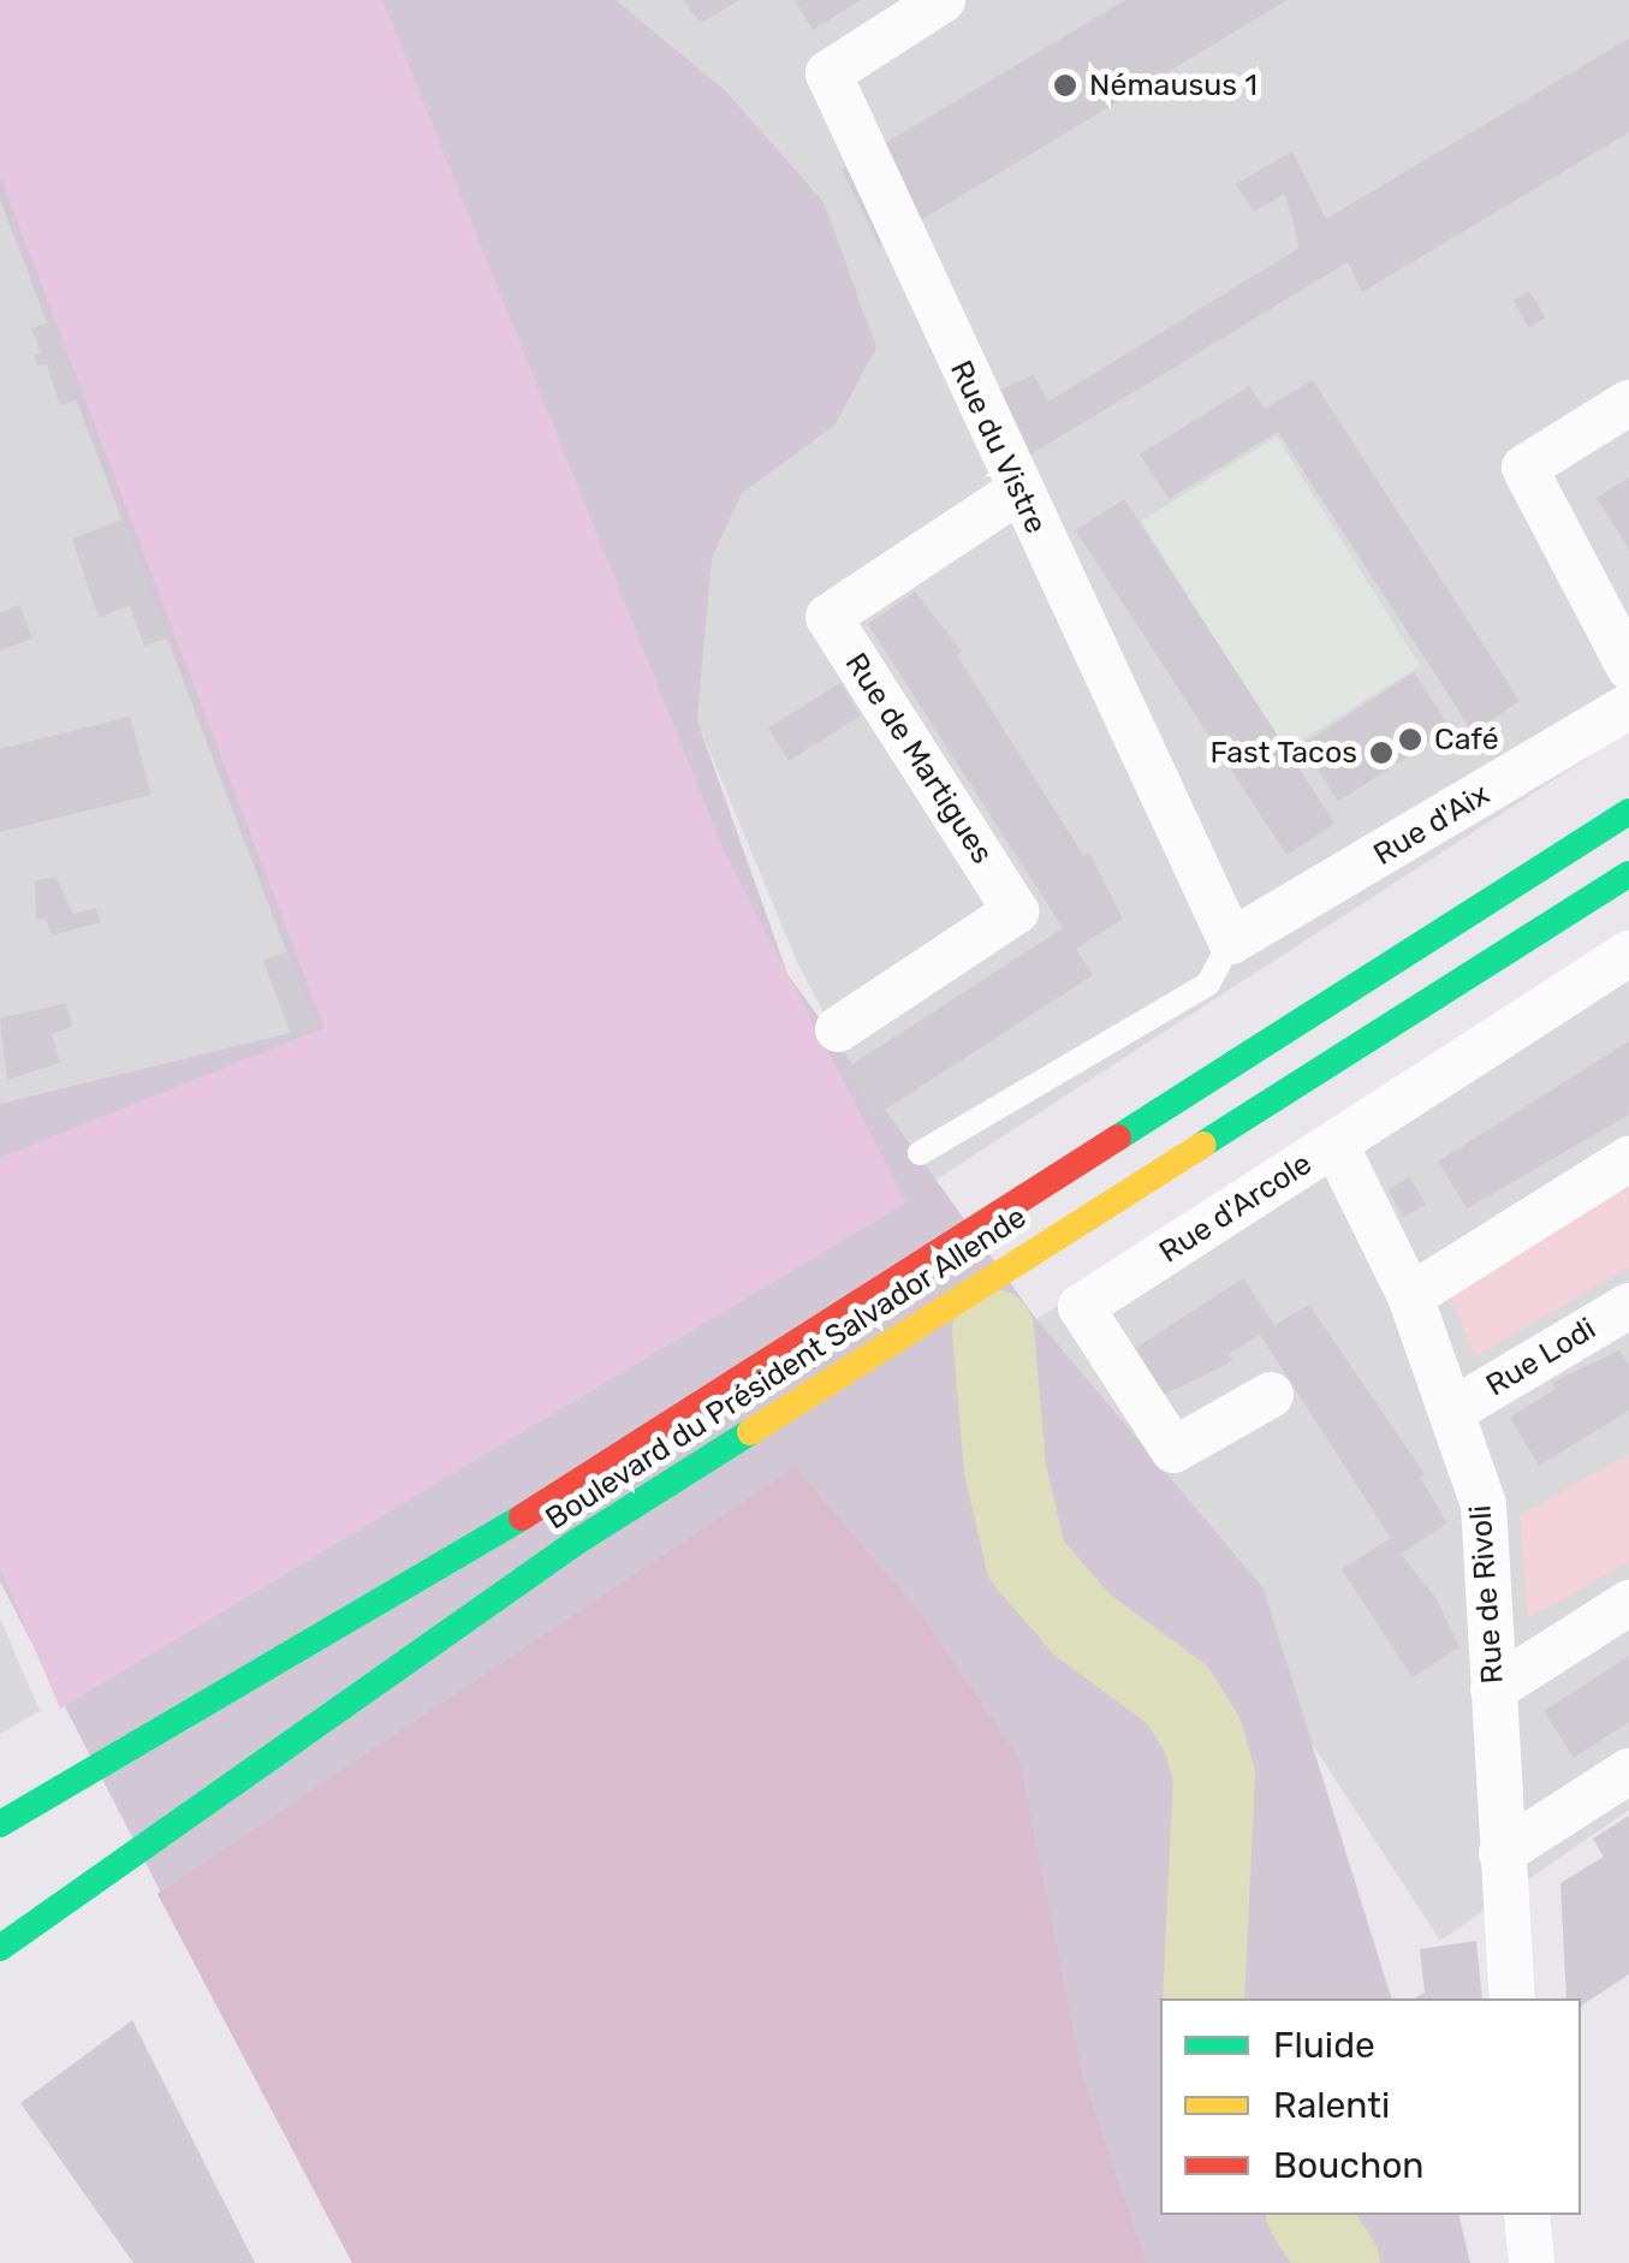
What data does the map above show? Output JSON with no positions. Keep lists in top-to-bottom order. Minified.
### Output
{"streets":{"main road":["Boulevard du Président Salvador Allende"],"street":["Rue du Vistre","Rue de Martigues","Rue d'Aix","Rue d'Arcole","Rue Lodi","Rue de Rivoli"]},"crossings":[["Rue du Vistre","Rue de Martigues"],["Rue du Vistre","Rue d'Aix"],["Rue d'Arcole","Rue de Rivoli"],["Rue Lodi","Rue de Rivoli"]],"places":["Némausus 1","Café","Fast Tacos"],"legend":["Fluide","Ralenti","Bouchon"]}
